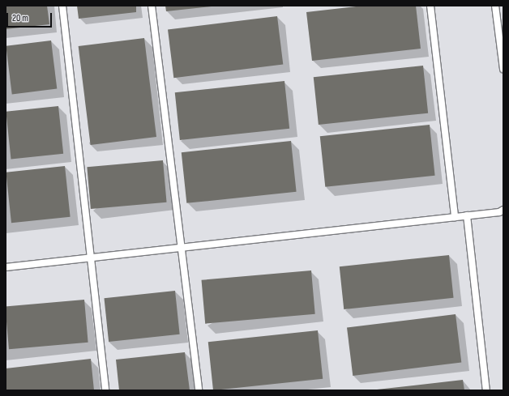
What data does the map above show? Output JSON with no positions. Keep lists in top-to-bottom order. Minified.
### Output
{"scale_bar":"20 m"}
